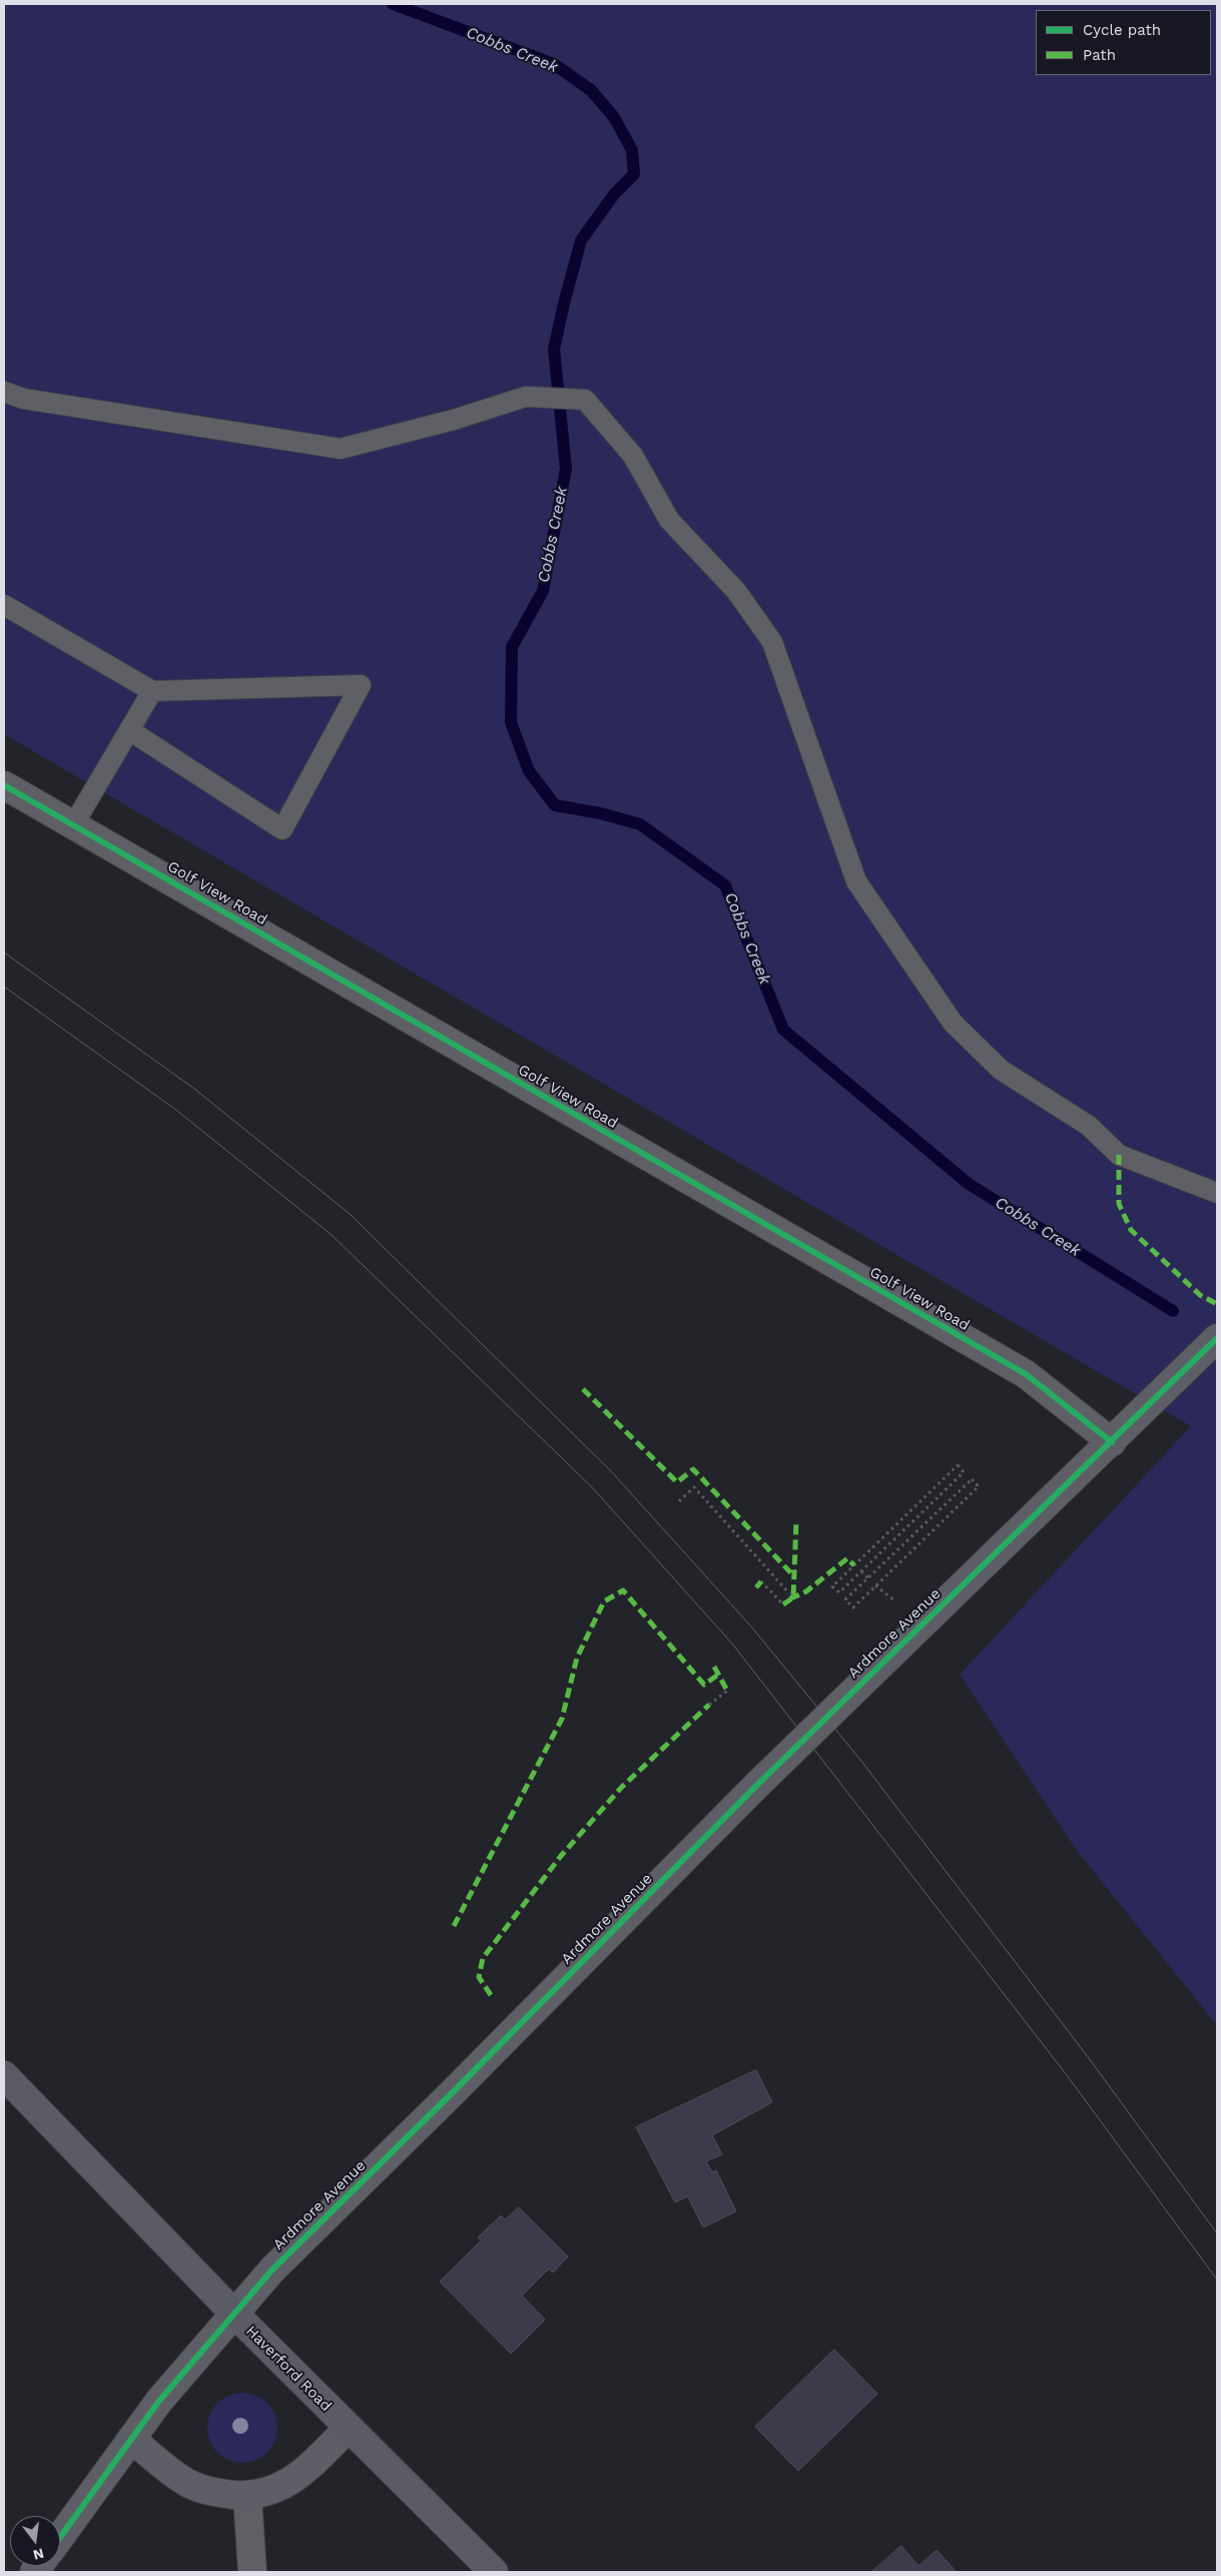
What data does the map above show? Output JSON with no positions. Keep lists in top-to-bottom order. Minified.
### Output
{"streets":{"main road":["Haverford Road"],"street":["Golf View Road","Ardmore Avenue"]},"crossings":[["Golf View Road","Ardmore Avenue"],["Ardmore Avenue","Haverford Road"]],"water":["Cobbs Creek"],"legend":["Cycle path","Path"],"north":"bottom"}
